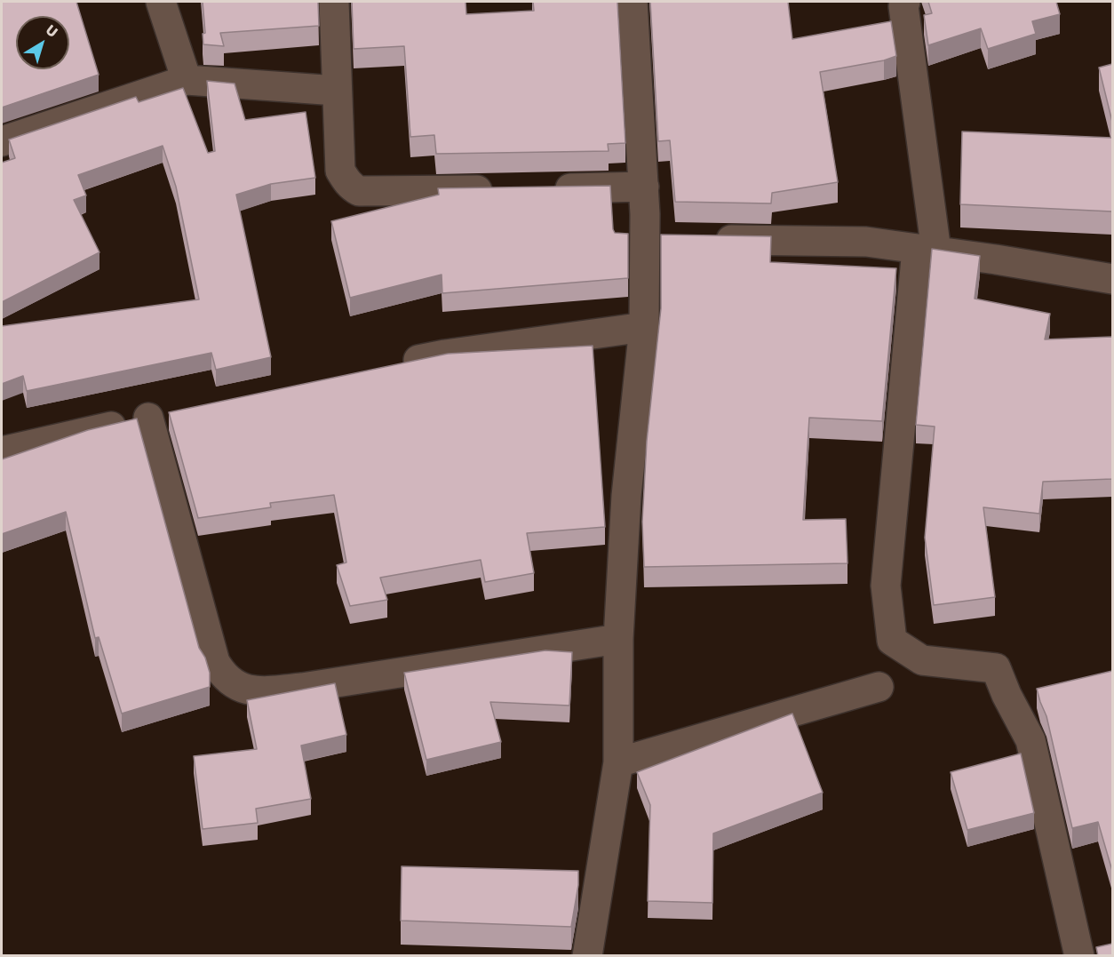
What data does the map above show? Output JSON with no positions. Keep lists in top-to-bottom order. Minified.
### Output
{"north":"top right"}
